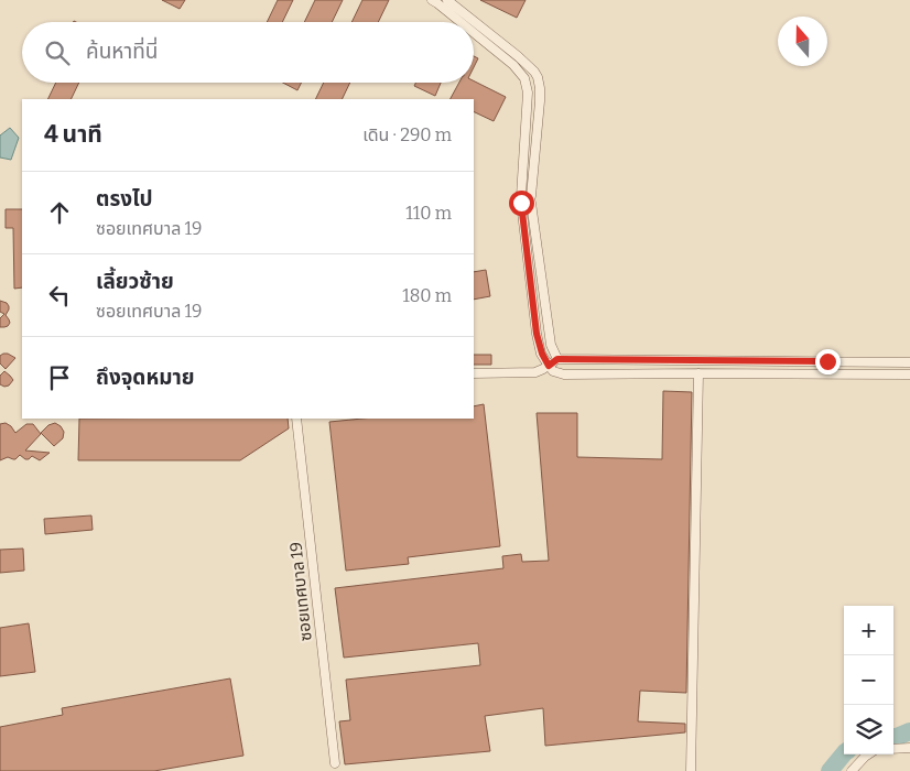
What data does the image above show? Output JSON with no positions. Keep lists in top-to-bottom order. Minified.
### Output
{"streets":{"street":["ซอยเทศบาล 19"]},"north":"top","page":{"search":"ค้นหาที่นี่","heading":["4 นาที","เดิน · 290 m"],"list":[["ตรงไป","ซอยเทศบาล 19","110 m"],["เลี้ยวซ้าย","ซอยเทศบาล 19","180 m"],"ถึงจุดหมาย"],"map_buttons":["+","−"]}}
